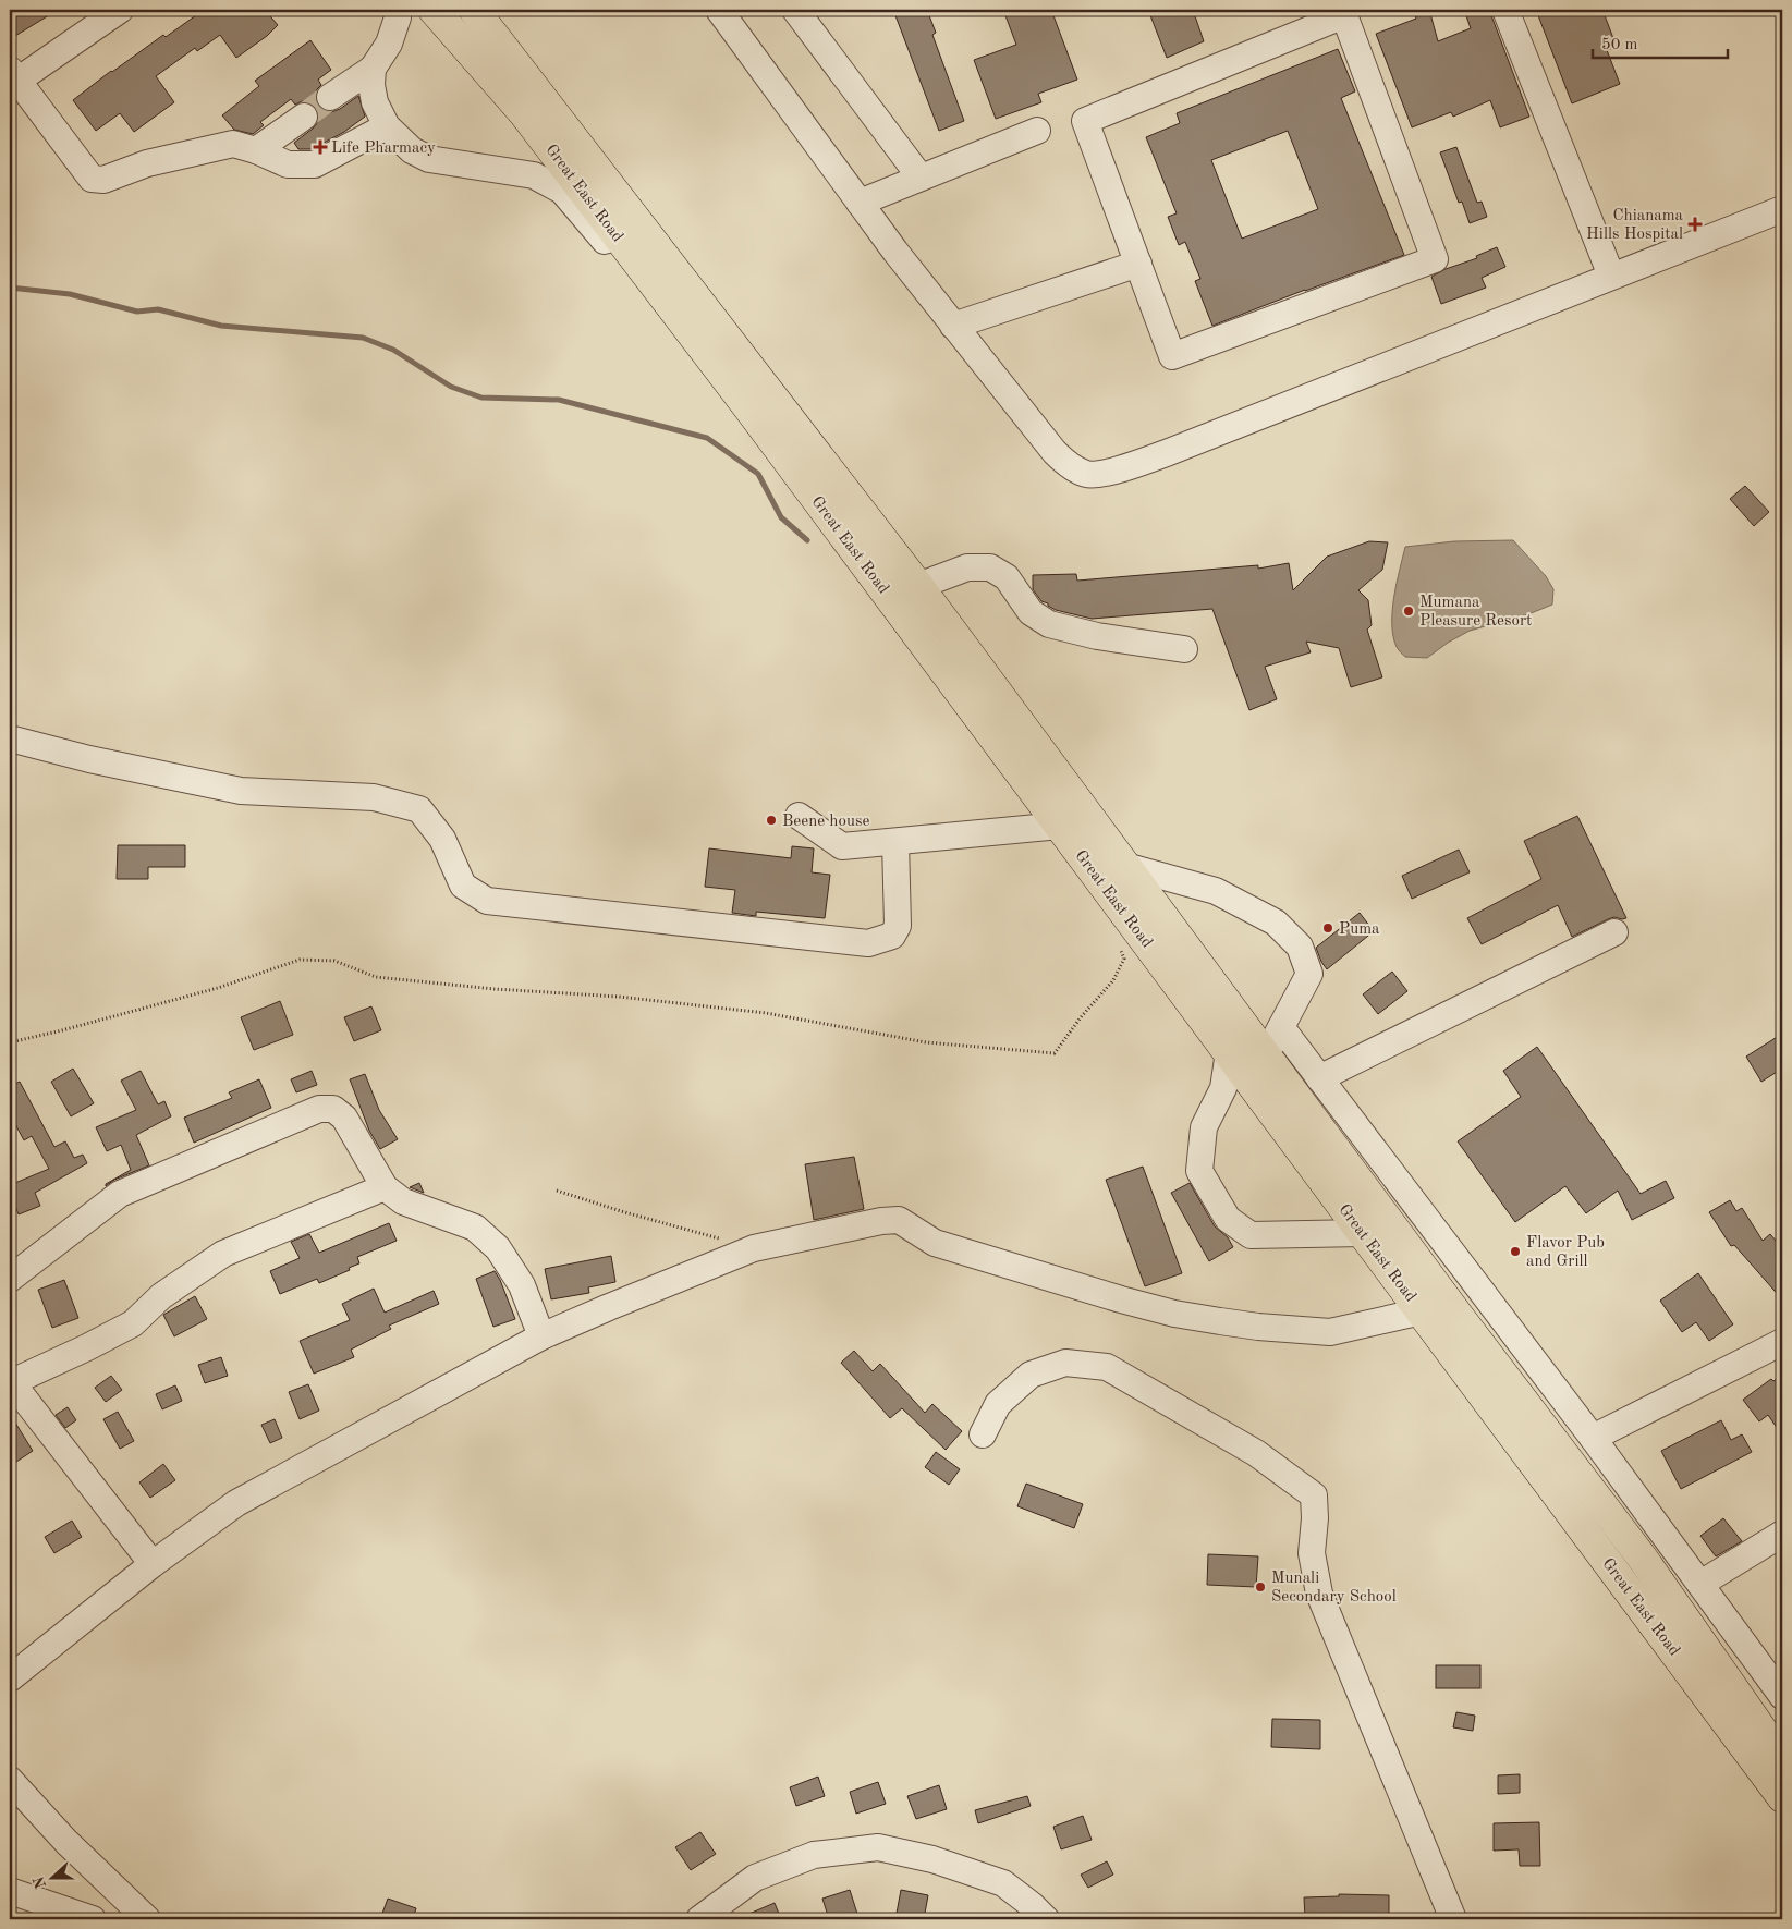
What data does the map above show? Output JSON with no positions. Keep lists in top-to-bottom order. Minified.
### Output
{"streets":{"main road":["Great East Road"]},"places":{"health":["Life Pharmacy","Chianama Hills Hospital"],"other":["Mumana Pleasure Resort","Beene house","Puma","Flavor Pub and Grill","Munali Secondary School"]},"scale_bar":"50 m","north":"left"}
